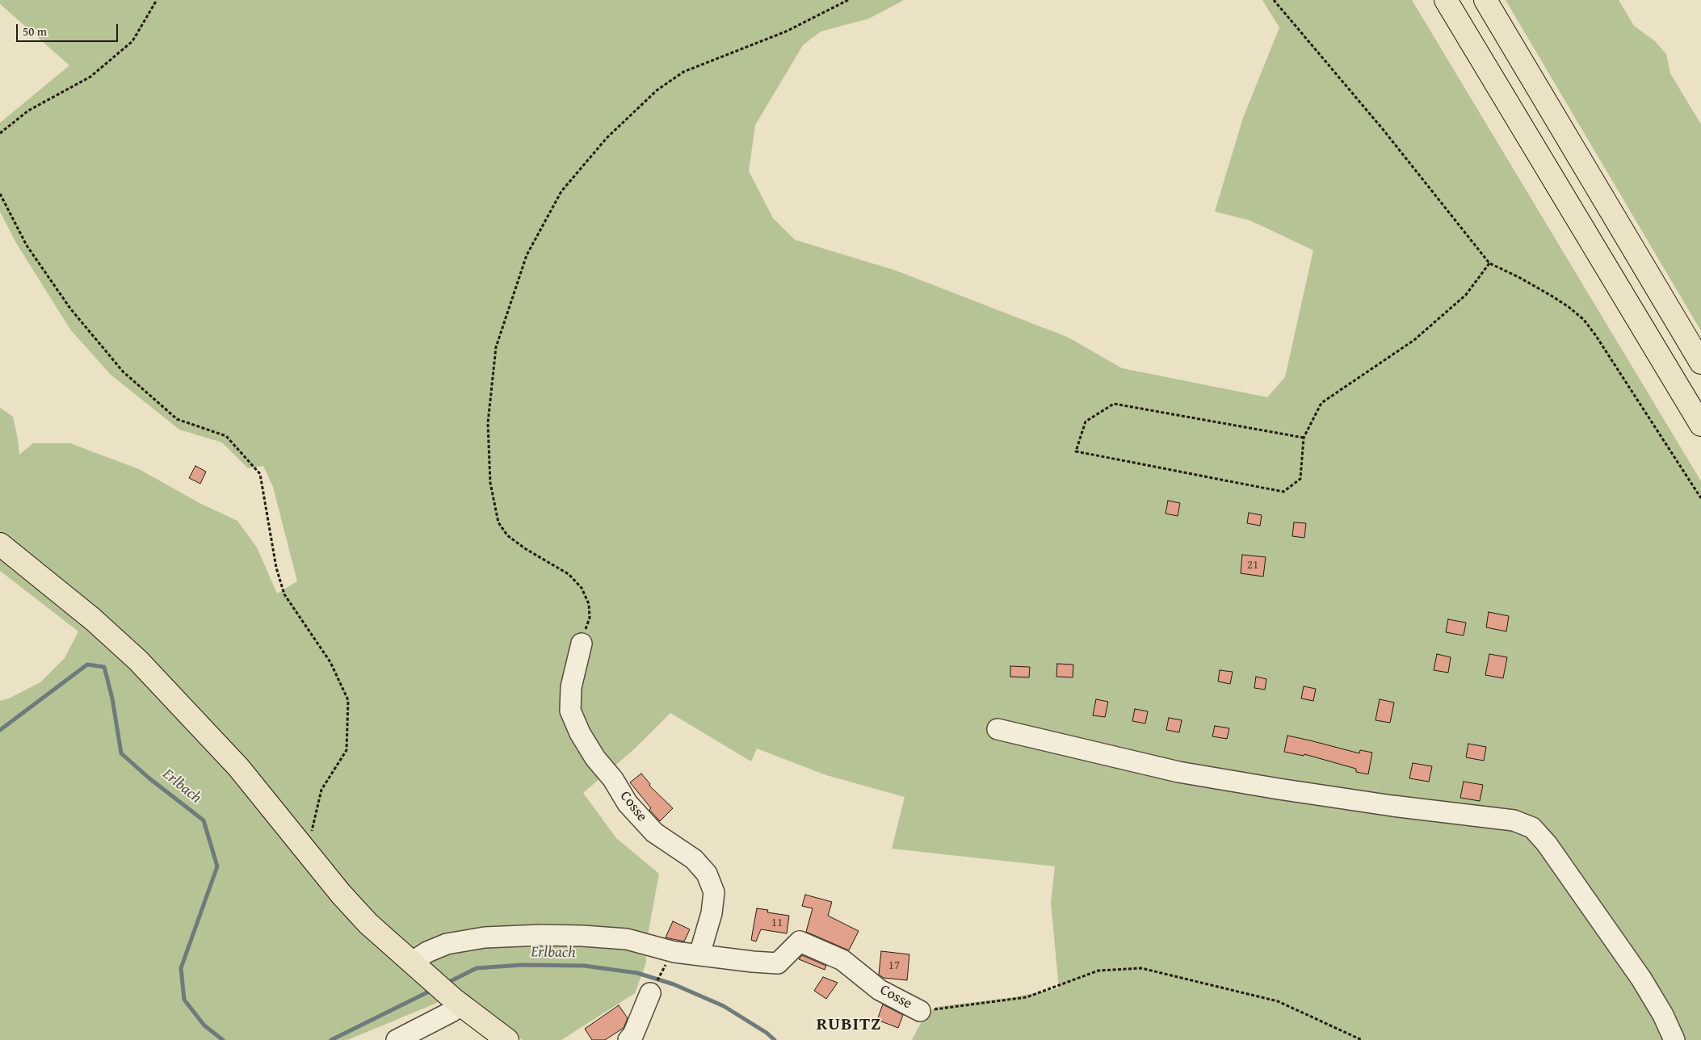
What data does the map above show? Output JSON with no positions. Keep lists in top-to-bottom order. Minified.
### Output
{"streets":{"street":["Cosse"]},"districts":["RUBITZ"],"water":["Erlbach"],"house_numbers":["21","11","17"],"scale_bar":"50 m"}
